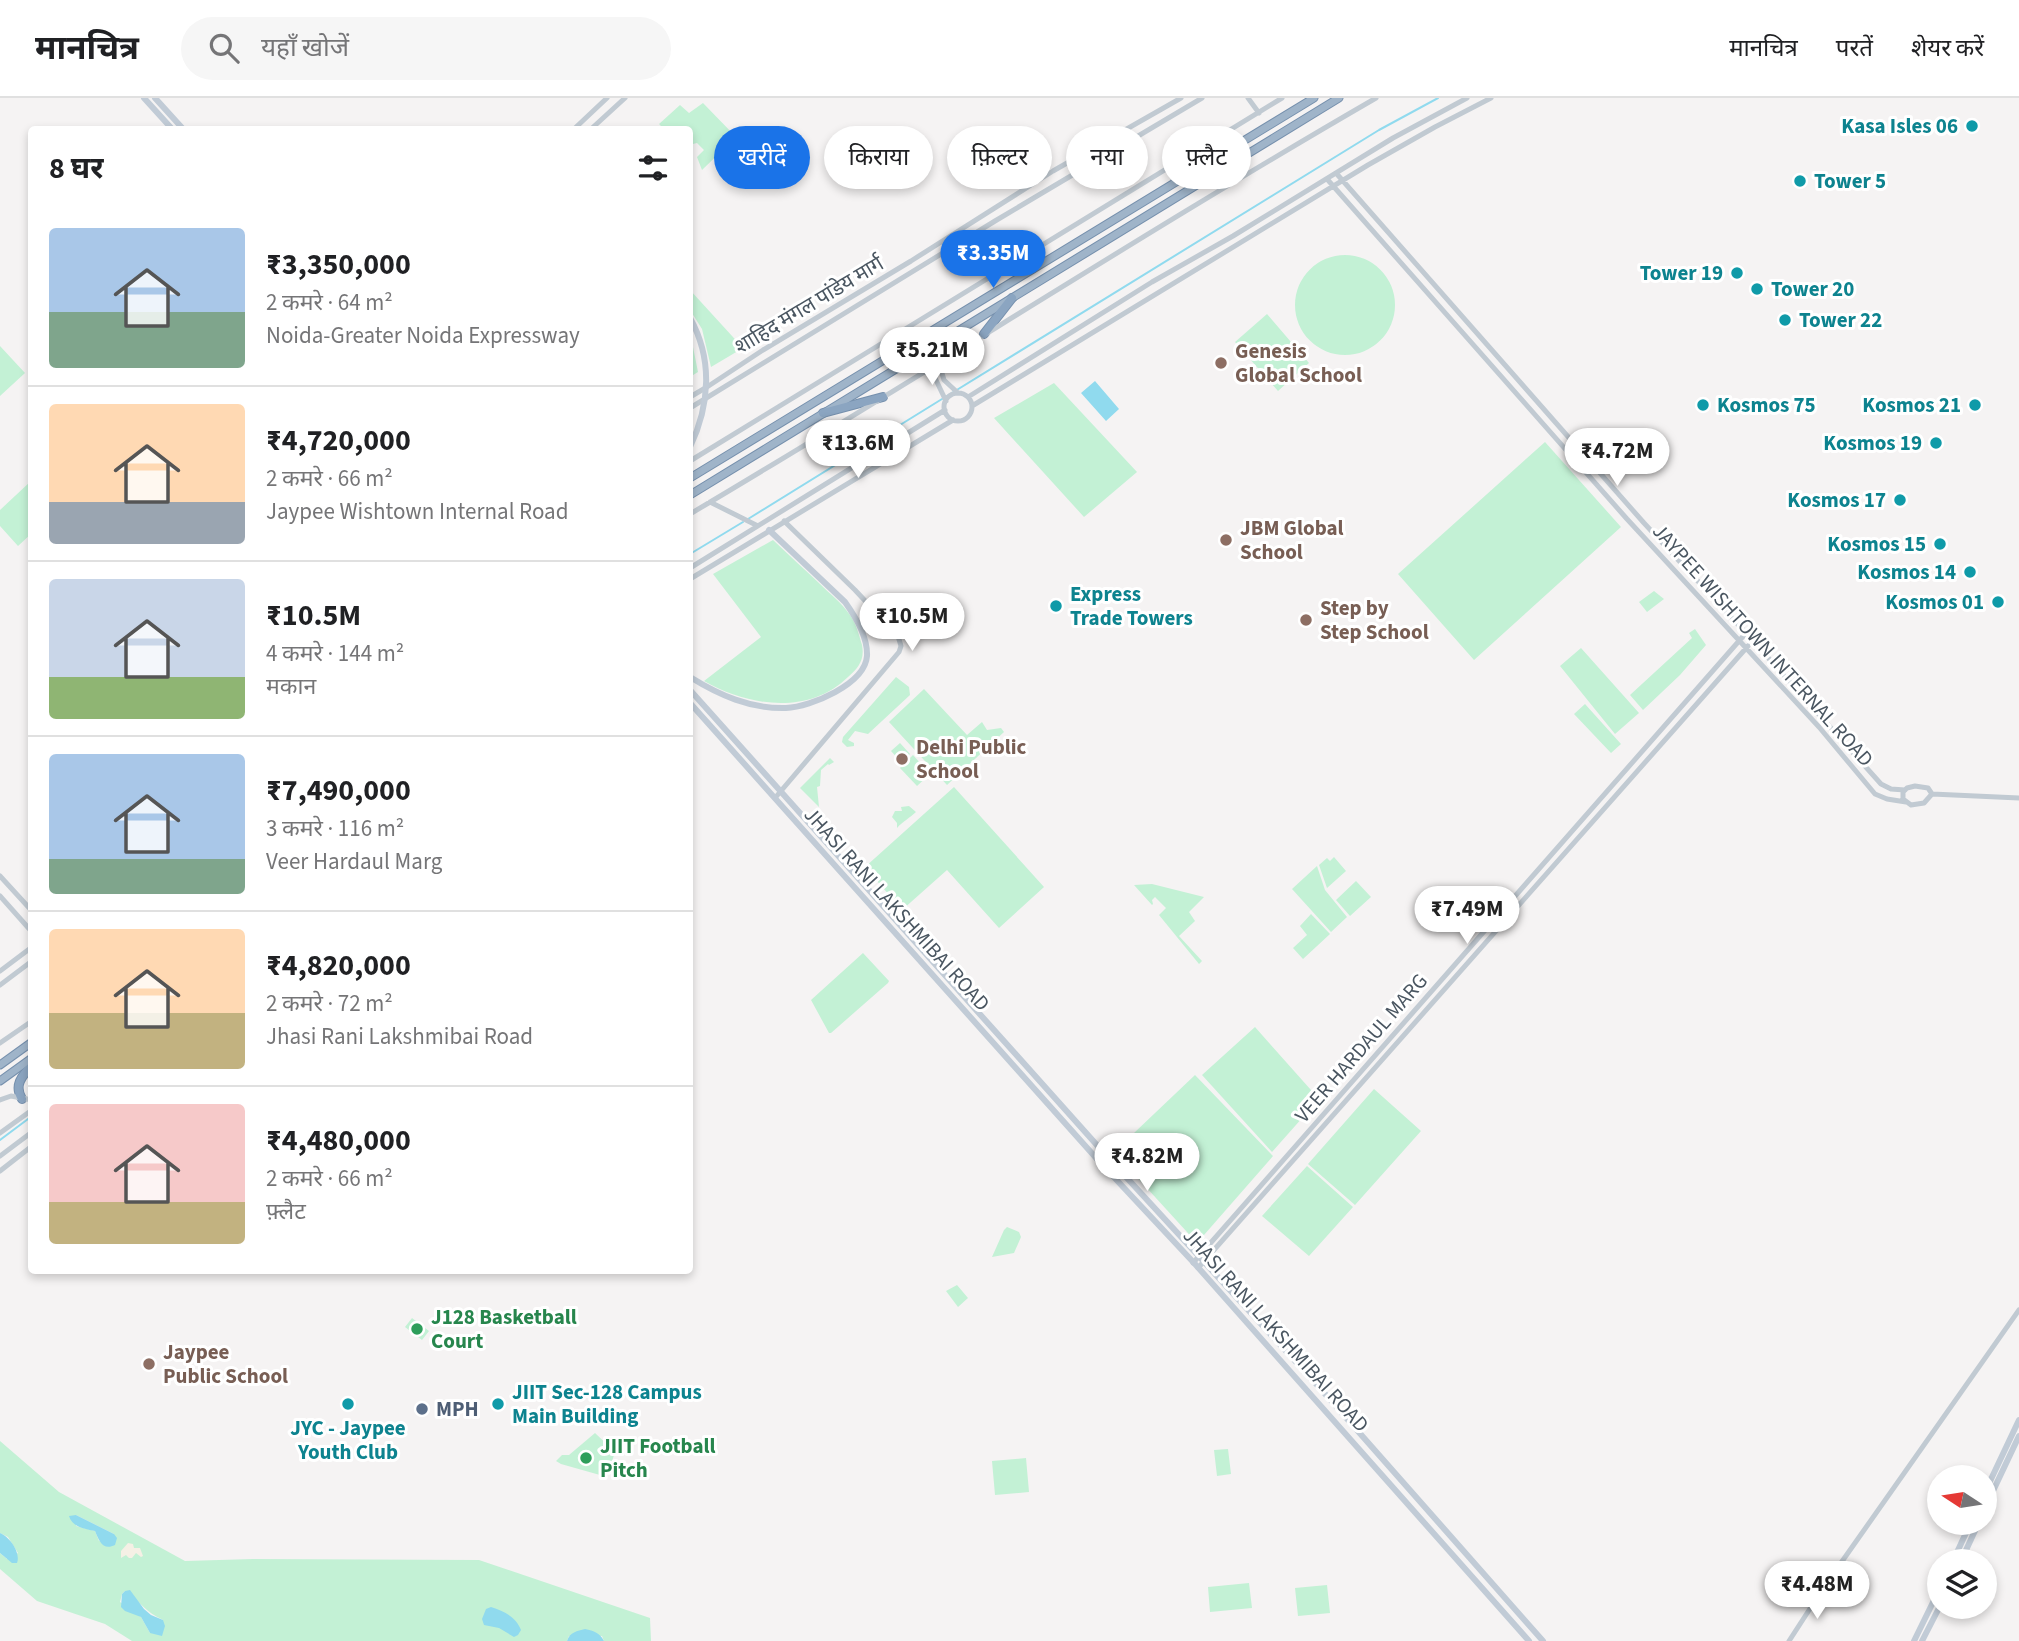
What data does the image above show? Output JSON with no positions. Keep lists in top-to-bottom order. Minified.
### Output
{"streets":{"main road":["JHASI RANI LAKSHMIBAI ROAD"],"street":["शाहिद मंगल पांडेय मार्ग","JAYPEE WISHTOWN INTERNAL ROAD","VEER HARDAUL MARG"]},"crossings":[["JAYPEE WISHTOWN INTERNAL ROAD","VEER HARDAUL MARG"],["JHASI RANI LAKSHMIBAI ROAD","VEER HARDAUL MARG"]],"places":["Kasa Isles 06","Tower 5","Tower 19","Tower 20","Tower 22","Genesis Global School","Kosmos 75","Kosmos 21","Kosmos 19","Kosmos 17","JBM Global School","Kosmos 15","Kosmos 14","Kosmos 01","Express Trade Towers","Step by Step School","Delhi Public School","J128 Basketball Court","Jaypee Public School","JYC - Jaypee Youth Club","JIIT Sec-128 Campus Main Building","MPH","JIIT Football Pitch"],"north":"left","page":{"header":"मानचित्र","search":"यहाँ खोजें","nav":["मानचित्र","परतें","शेयर करें"],"chip":["खरीदें","किराया","फ़िल्टर","नया","फ़्लैट"],"heading":"8 घर","list":[{"name":"₹3,350,000","note":"2 कमरे · 64 m² · Noida-Greater Noida Expressway"},{"name":"₹4,720,000","note":"2 कमरे · 66 m² · Jaypee Wishtown Internal Road"},{"name":"₹10.5M","note":"4 कमरे · 144 m² · मकान"},{"name":"₹7,490,000","note":"3 कमरे · 116 m² · Veer Hardaul Marg"},{"name":"₹4,820,000","note":"2 कमरे · 72 m² · Jhasi Rani Lakshmibai Road"},{"name":"₹4,480,000","note":"2 कमरे · 66 m² · फ़्लैट"}],"price":["₹3.35M","₹5.21M","₹13.6M","₹4.72M","₹10.5M","₹7.49M","₹4.82M","₹4.48M"]}}
